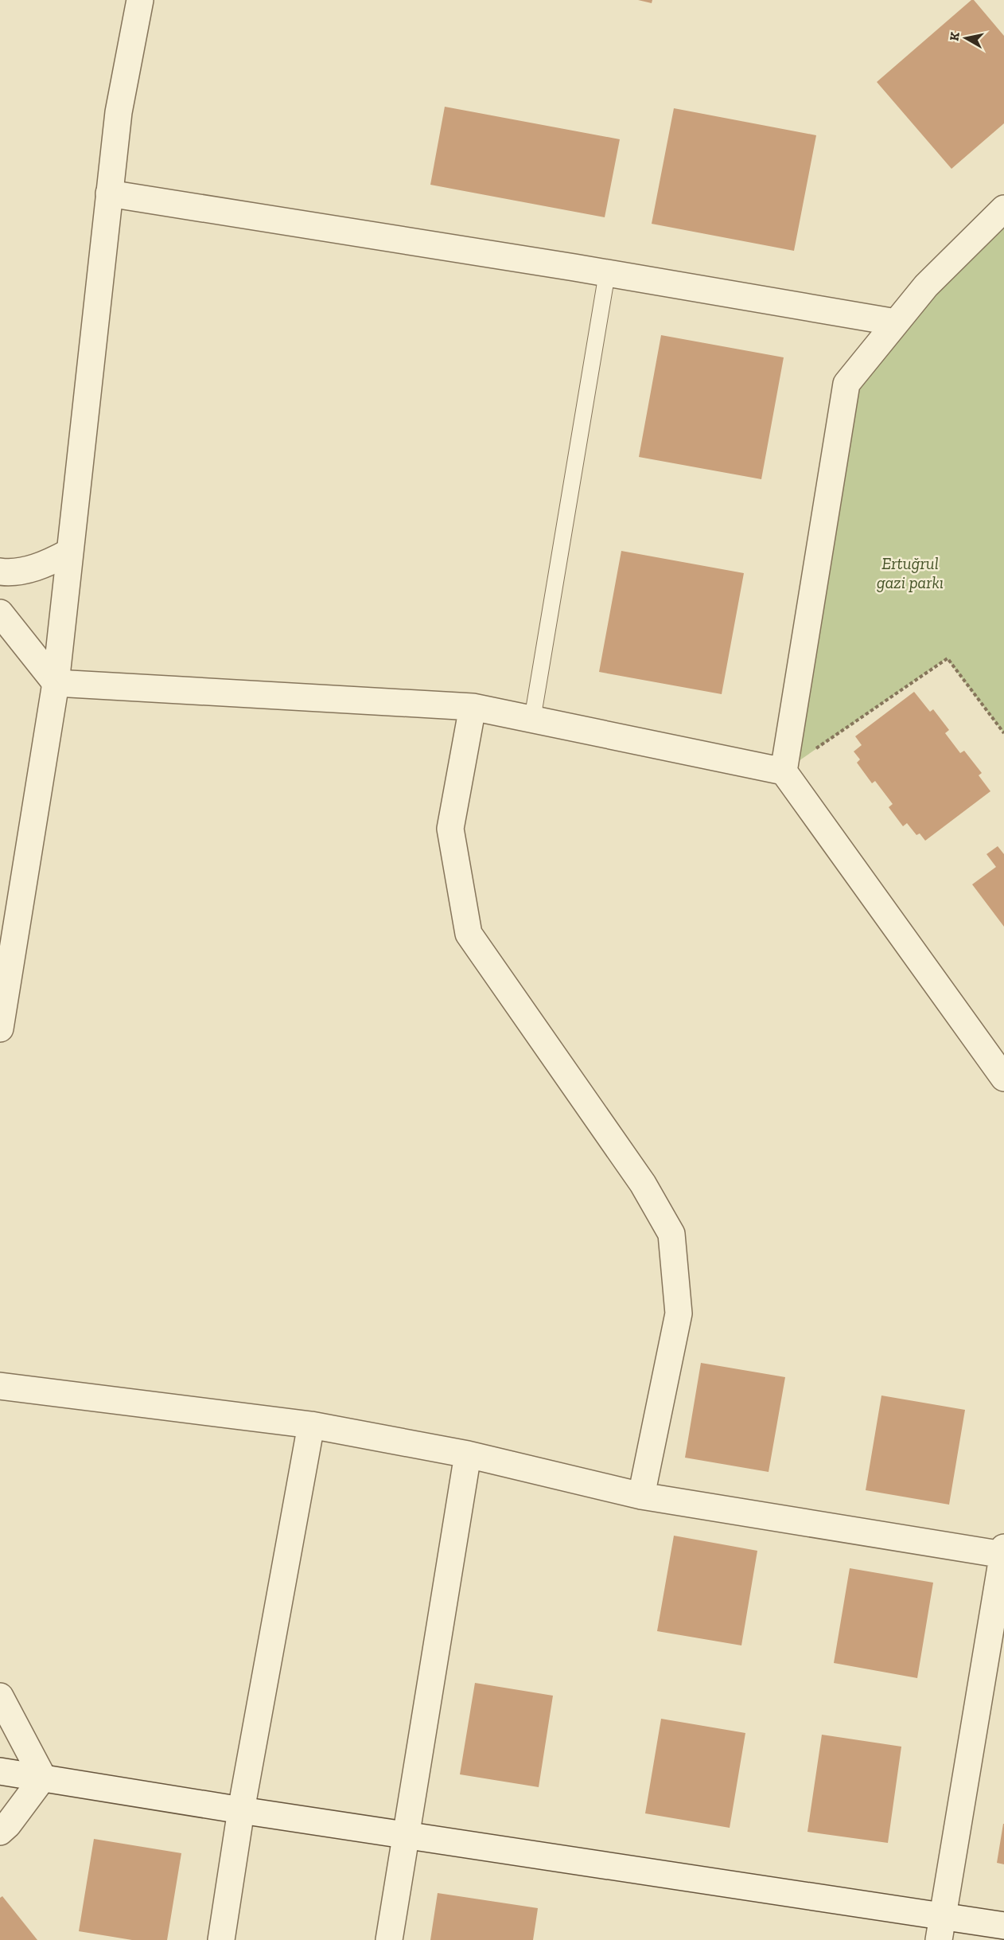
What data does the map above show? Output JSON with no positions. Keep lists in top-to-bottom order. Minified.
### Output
{"parks":["Ertuğrul gazi parkı"],"north":"left"}
